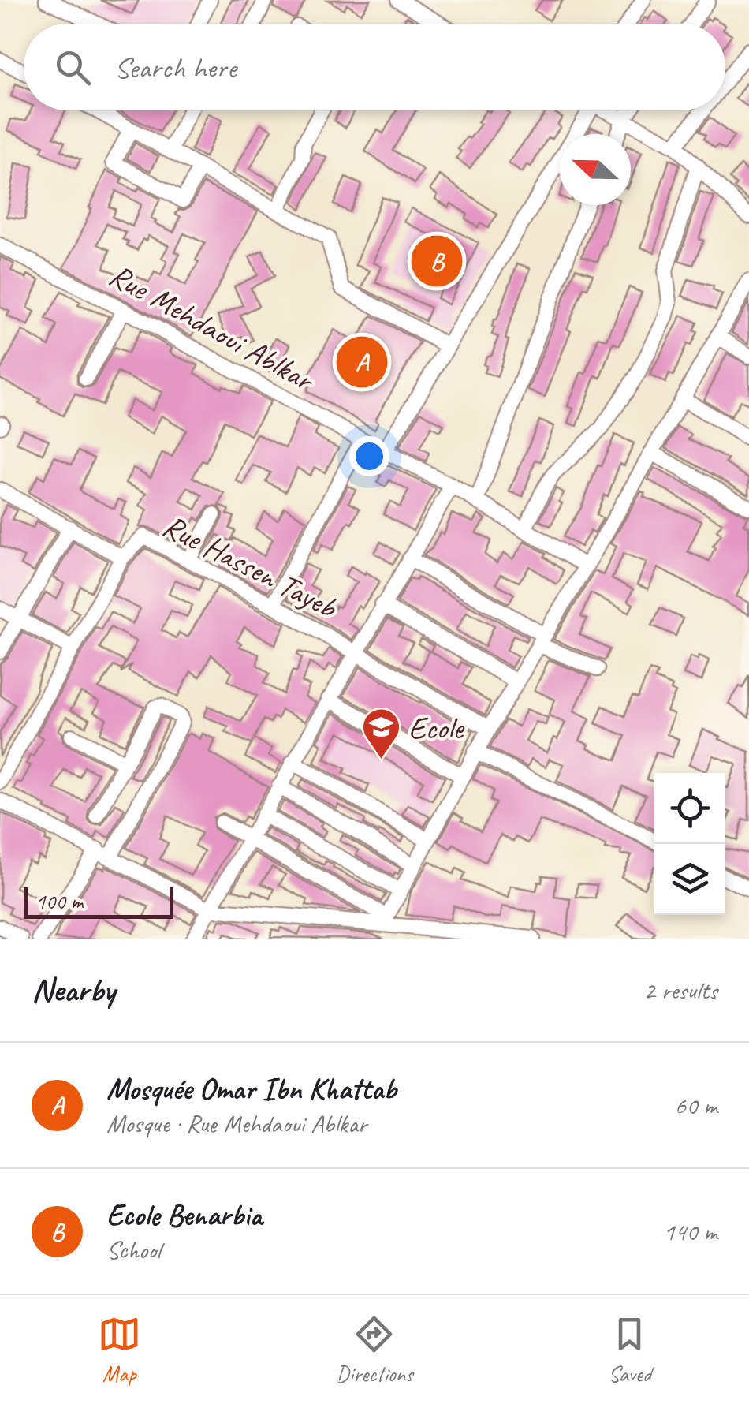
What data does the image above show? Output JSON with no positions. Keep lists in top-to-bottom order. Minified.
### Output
{"streets":{"street":["Rue Mehdaoui Ablkar","Rue Hassen Tayeb"]},"places":{"school or university":["Ecole"]},"scale_bar":"100 m","north":"left","page":{"search":"Search here","pins":["B","A"],"scale":"100 m","heading":["Nearby","2 results"],"list":[{"mark":"A","name":"Mosquée Omar Ibn Khattab","note":"Mosque · Rue Mehdaoui Ablkar","value":"60 m"},{"mark":"B","name":"Ecole Benarbia","note":"School","value":"140 m"}],"nav":["Map","Directions","Saved"]}}
